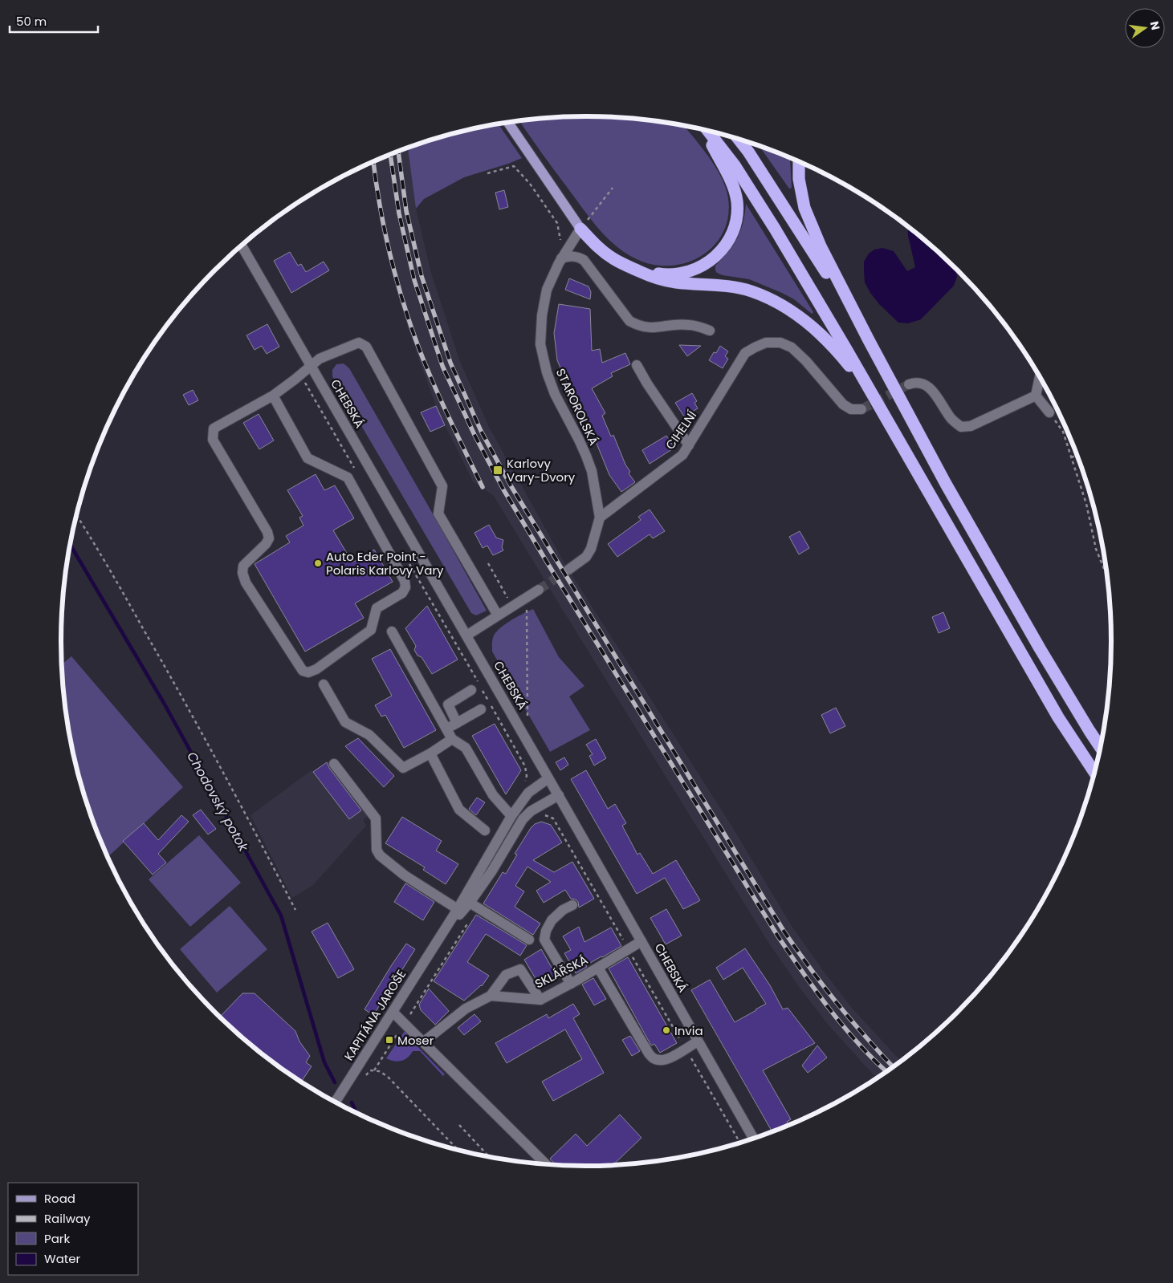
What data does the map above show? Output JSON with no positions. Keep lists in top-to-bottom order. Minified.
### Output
{"streets":{"street":["CHEBSKÁ","STAROROLSKÁ","CIHELNÍ","SKLÁŘSKÁ","KAPITÁNA JAROŠE"]},"crossings":[["CHEBSKÁ","SKLÁŘSKÁ"],["CHEBSKÁ","KAPITÁNA JAROŠE"],["STAROROLSKÁ","CIHELNÍ"]],"water":["Chodovský potok"],"places":{"transit":["Karlovy Vary-Dvory","Moser"],"other":["Auto Eder Point - Polaris Karlovy Vary","Invia"]},"legend":["Road","Railway","Park","Water"],"scale_bar":"50 m","north":"right"}
